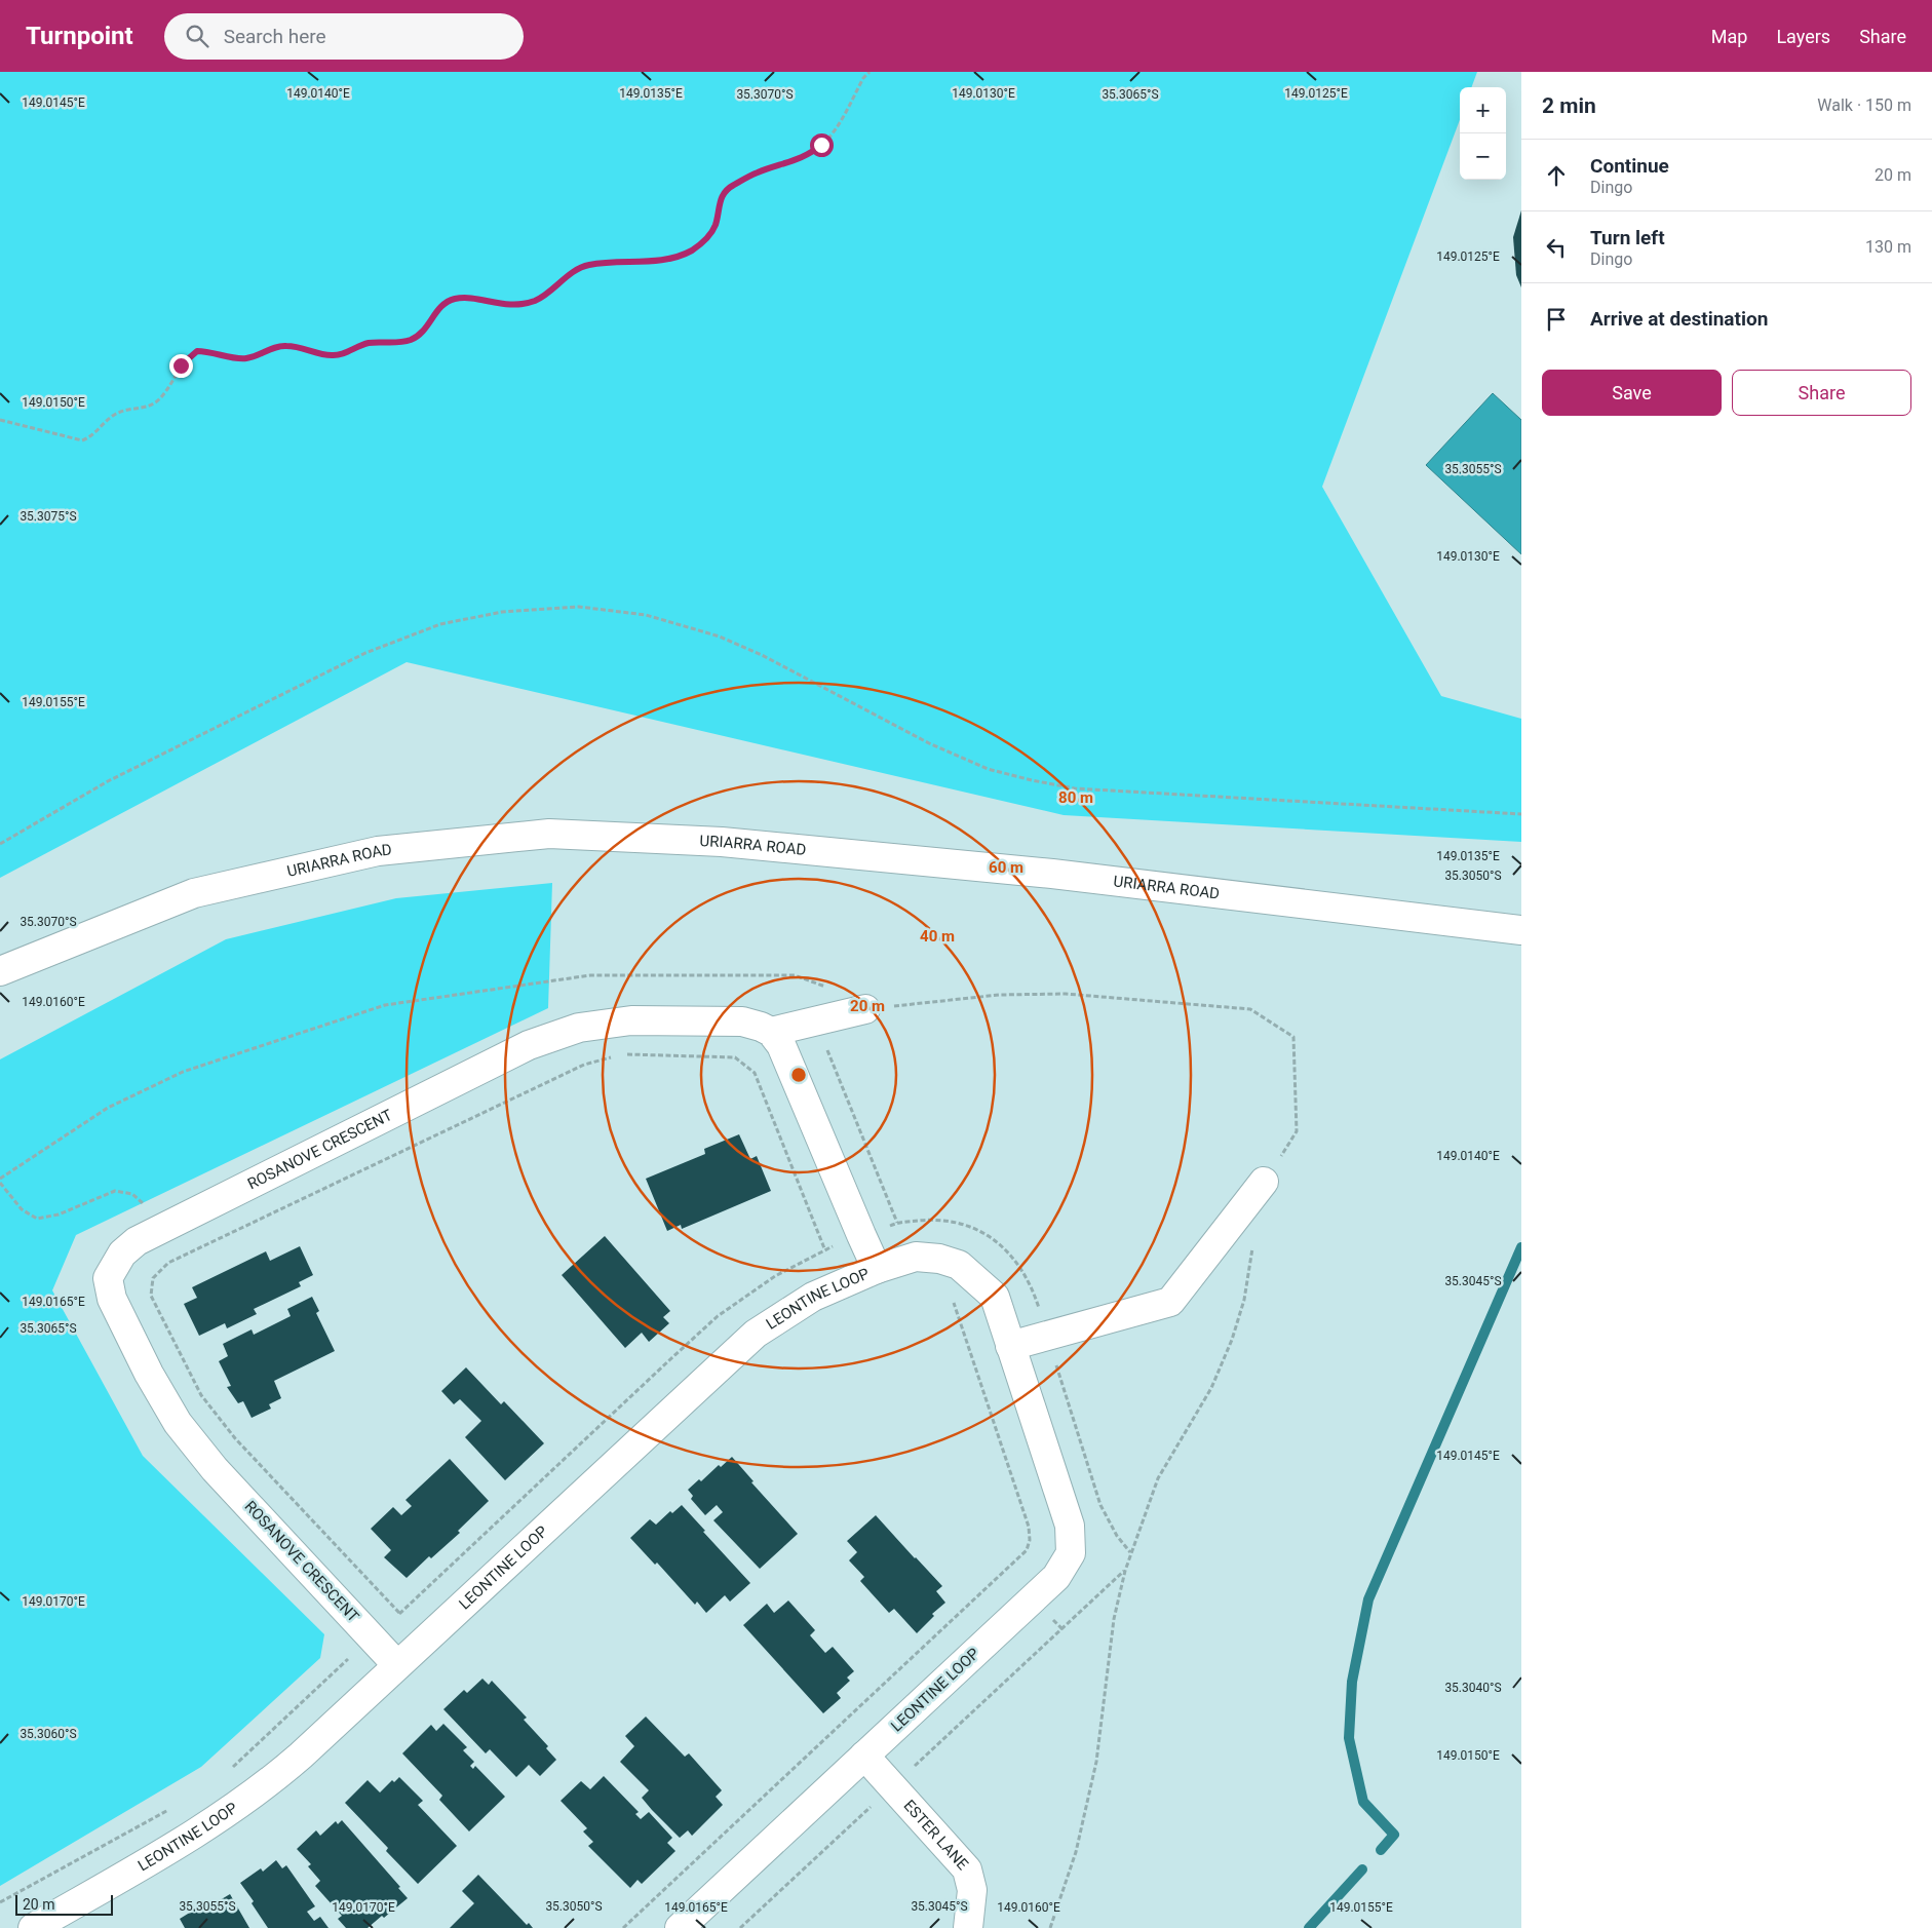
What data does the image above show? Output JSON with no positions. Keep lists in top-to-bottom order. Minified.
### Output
{"streets":{"street":["URIARRA ROAD","ROSANOVE CRESCENT","LEONTINE LOOP","ESTER LANE"]},"crossings":[["ROSANOVE CRESCENT","LEONTINE LOOP"],["LEONTINE LOOP","ESTER LANE"]],"scale_bar":"20 m","page":{"header":"Turnpoint","search":"Search here","nav":["Map","Layers","Share"],"heading":["2 min","Walk · 150 m"],"map_buttons":["+","−"],"list":[["Continue","Dingo","20 m"],["Turn left","Dingo","130 m"],"Arrive at destination"],"buttons":["Save","Share"],"scale":"20 m"},"coordinates":["149.0140°E","149.0135°E","149.0130°E","149.0125°E","35.3070°S","35.3065°S","149.0145°E","149.0150°E","35.3055°S","35.3075°S","149.0155°E","35.3050°S","149.0160°E","35.3045°S","149.0165°E","149.0170°E","35.3040°S","35.3060°S"],"rings":["80 m","60 m","40 m","20 m"]}
